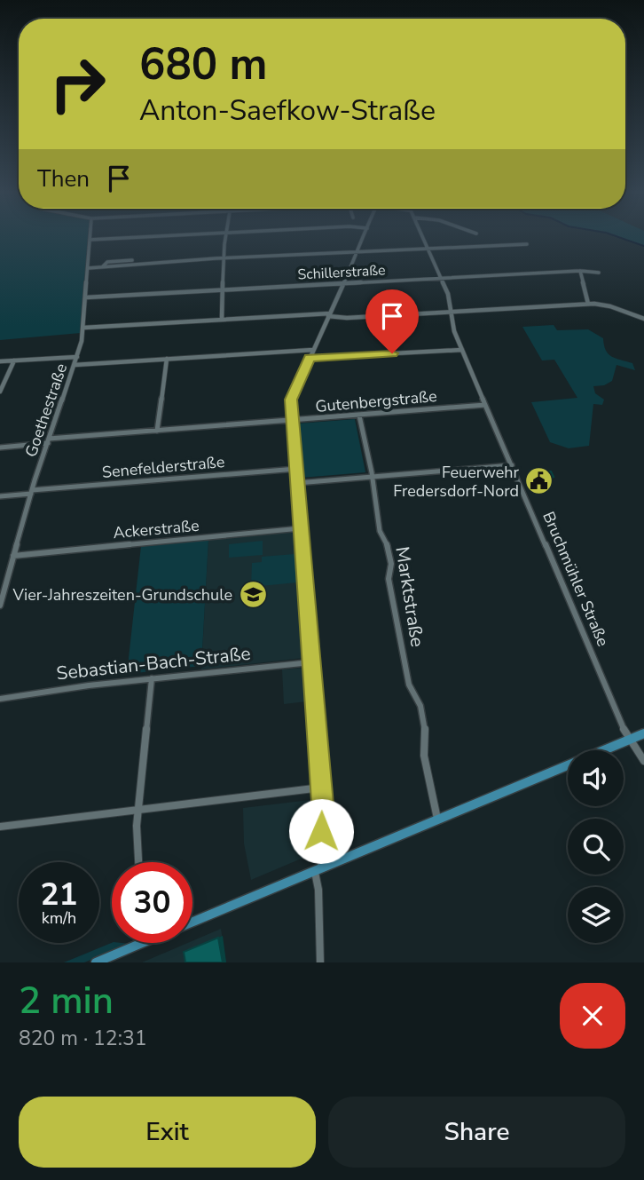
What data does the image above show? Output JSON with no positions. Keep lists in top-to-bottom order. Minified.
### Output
{"streets":{"street":["Schillerstraße","Gutenbergstraße","Goethestraße","Senefelderstraße","Ackerstraße","Bruchmühler Straße","Marktstraße","Sebastian-Bach-Straße"]},"crossings":[["Schillerstraße","Goethestraße"],["Schillerstraße","Bruchmühler Straße"],["Gutenbergstraße","Goethestraße"],["Gutenbergstraße","Bruchmühler Straße"],["Gutenbergstraße","Marktstraße"],["Goethestraße","Senefelderstraße"],["Goethestraße","Ackerstraße"]],"places":{"public building":["Feuerwehr Fredersdorf-Nord"],"school or university":["Vier-Jahreszeiten-Grundschule"]},"page":{"turn":["680 m","Anton-Saefkow-Straße"],"then":"Then","speed":"21 km/h","limit":"30","heading":["2 min","820 m · 12:31"],"buttons":["Exit","Share"]}}
